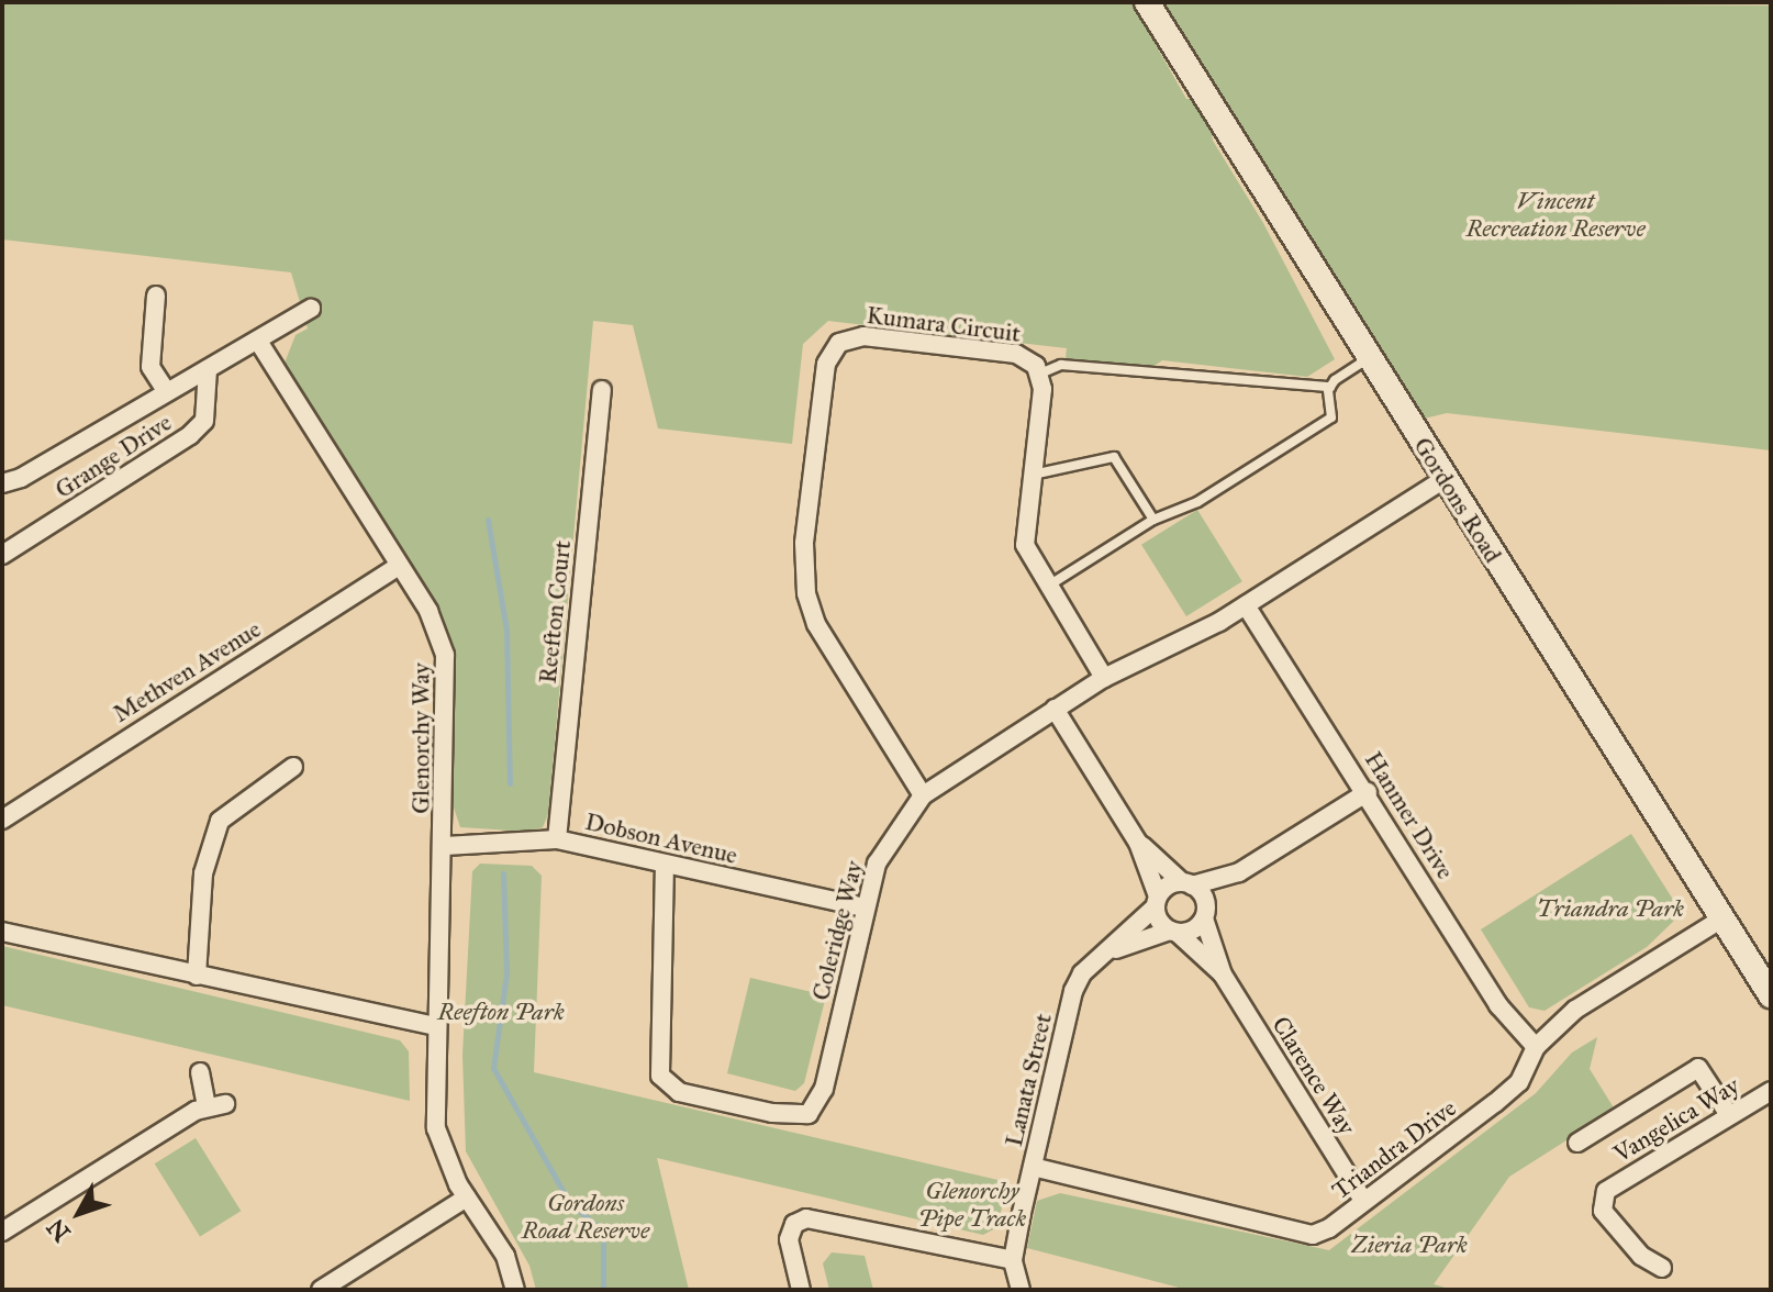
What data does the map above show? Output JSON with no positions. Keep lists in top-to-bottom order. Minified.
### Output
{"streets":{"street":["Kumara Circuit","Grange Drive","Gordons Road","Reefton Court","Methven Avenue","Glenorchy Way","Hanmer Drive","Dobson Avenue","Coleridge Way","Clarence Way","Lanata Street","Vangelica Way","Triandra Drive"]},"crossings":[["Kumara Circuit","Coleridge Way"],["Grange Drive","Glenorchy Way"],["Gordons Road","Coleridge Way"],["Gordons Road","Triandra Drive"],["Reefton Court","Dobson Avenue"],["Methven Avenue","Glenorchy Way"],["Glenorchy Way","Dobson Avenue"],["Hanmer Drive","Coleridge Way"],["Hanmer Drive","Triandra Drive"],["Dobson Avenue","Coleridge Way"],["Clarence Way","Lanata Street"],["Clarence Way","Triandra Drive"],["Lanata Street","Triandra Drive"]],"parks":["Vincent Recreation Reserve","Triandra Park","Reefton Park","Glenorchy Pipe Track","Gordons Road Reserve","Zieria Park"],"north":"bottom left"}
